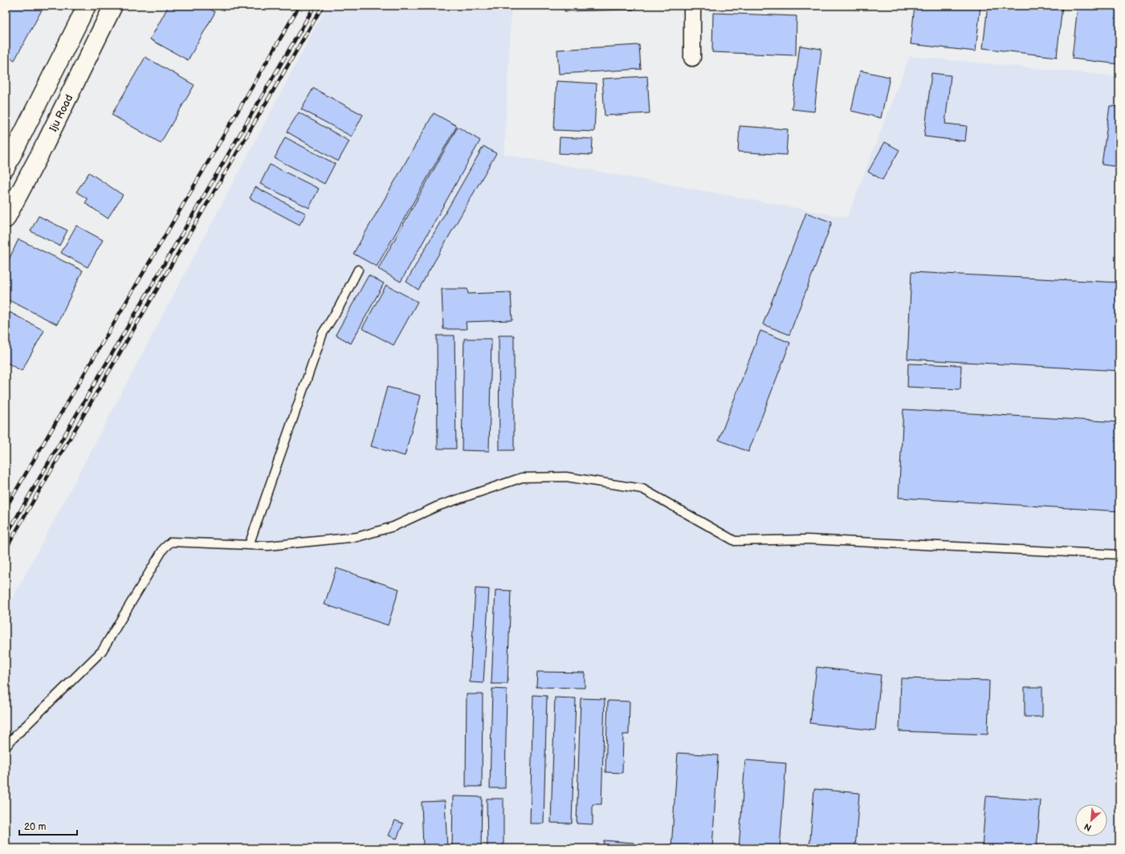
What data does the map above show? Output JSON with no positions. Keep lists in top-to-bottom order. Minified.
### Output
{"streets":{"main road":["Iju Road"]},"scale_bar":"20 m","north":"bottom left"}
